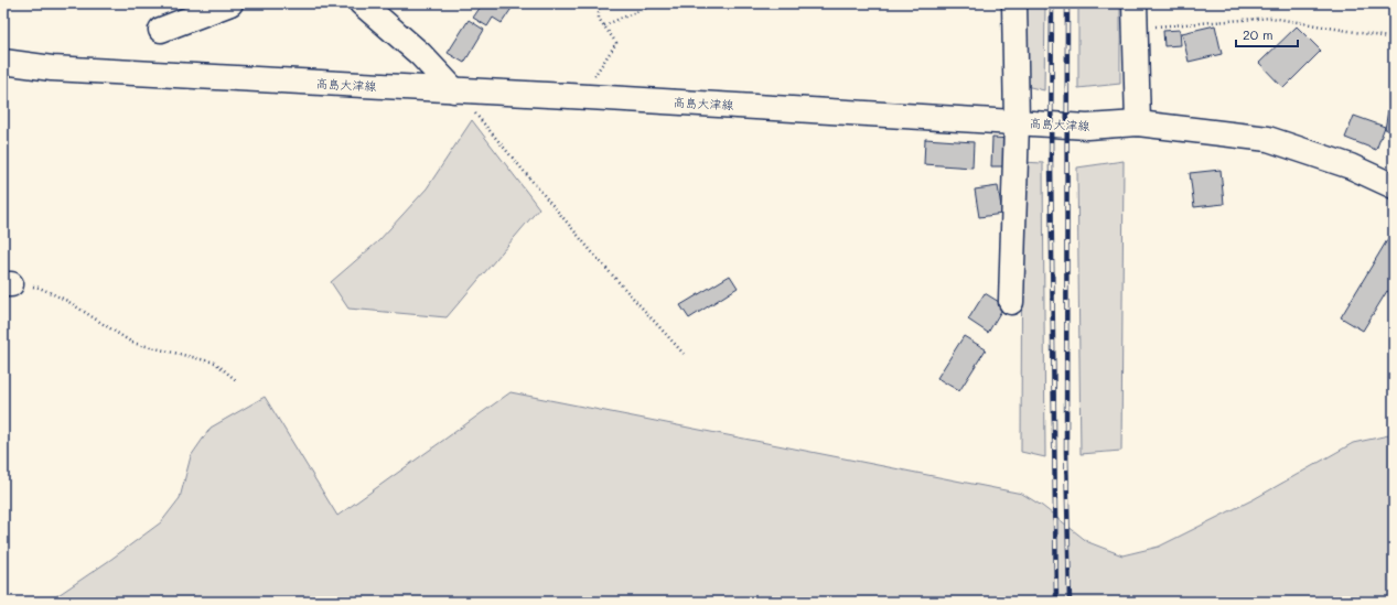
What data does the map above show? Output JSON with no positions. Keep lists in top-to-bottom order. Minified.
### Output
{"streets":{"main road":["高島大津線"]},"scale_bar":"20 m"}
